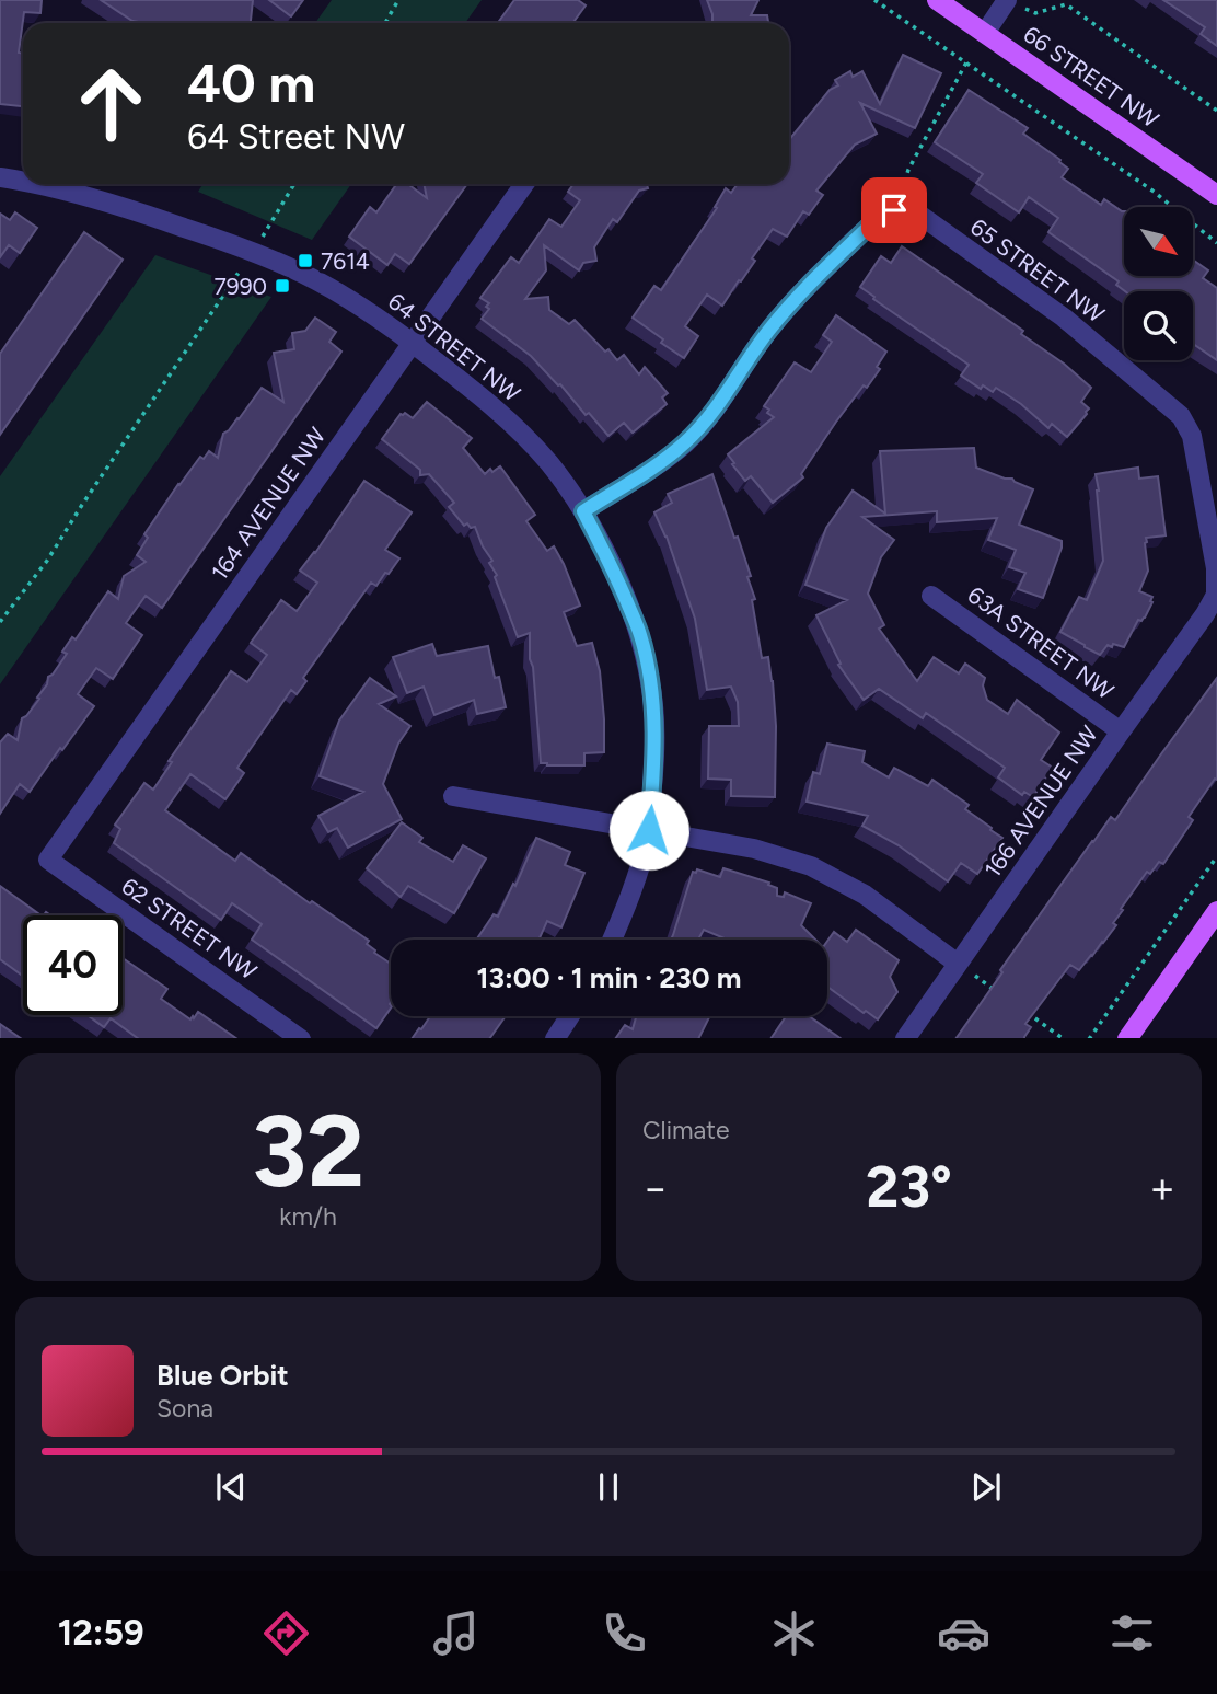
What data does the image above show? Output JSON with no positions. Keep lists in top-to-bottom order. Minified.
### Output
{"streets":{"main road":["66 STREET NW"],"street":["65 STREET NW","64 STREET NW","164 AVENUE NW","63A STREET NW","166 AVENUE NW","62 STREET NW"]},"crossings":[["65 STREET NW","166 AVENUE NW"],["64 STREET NW","164 AVENUE NW"],["164 AVENUE NW","62 STREET NW"],["63A STREET NW","166 AVENUE NW"]],"places":{"transit":["7614","7990"]},"north":"bottom right","page":{"turn":["40 m","64 Street NW"],"limit":"40","trip":"13:00 · 1 min · 230 m","tile":[["32","km/h"],"Climate"],"heat":["−","23°","+"],"song":["Blue Orbit","Sona"],"tabs":"12:59"}}
